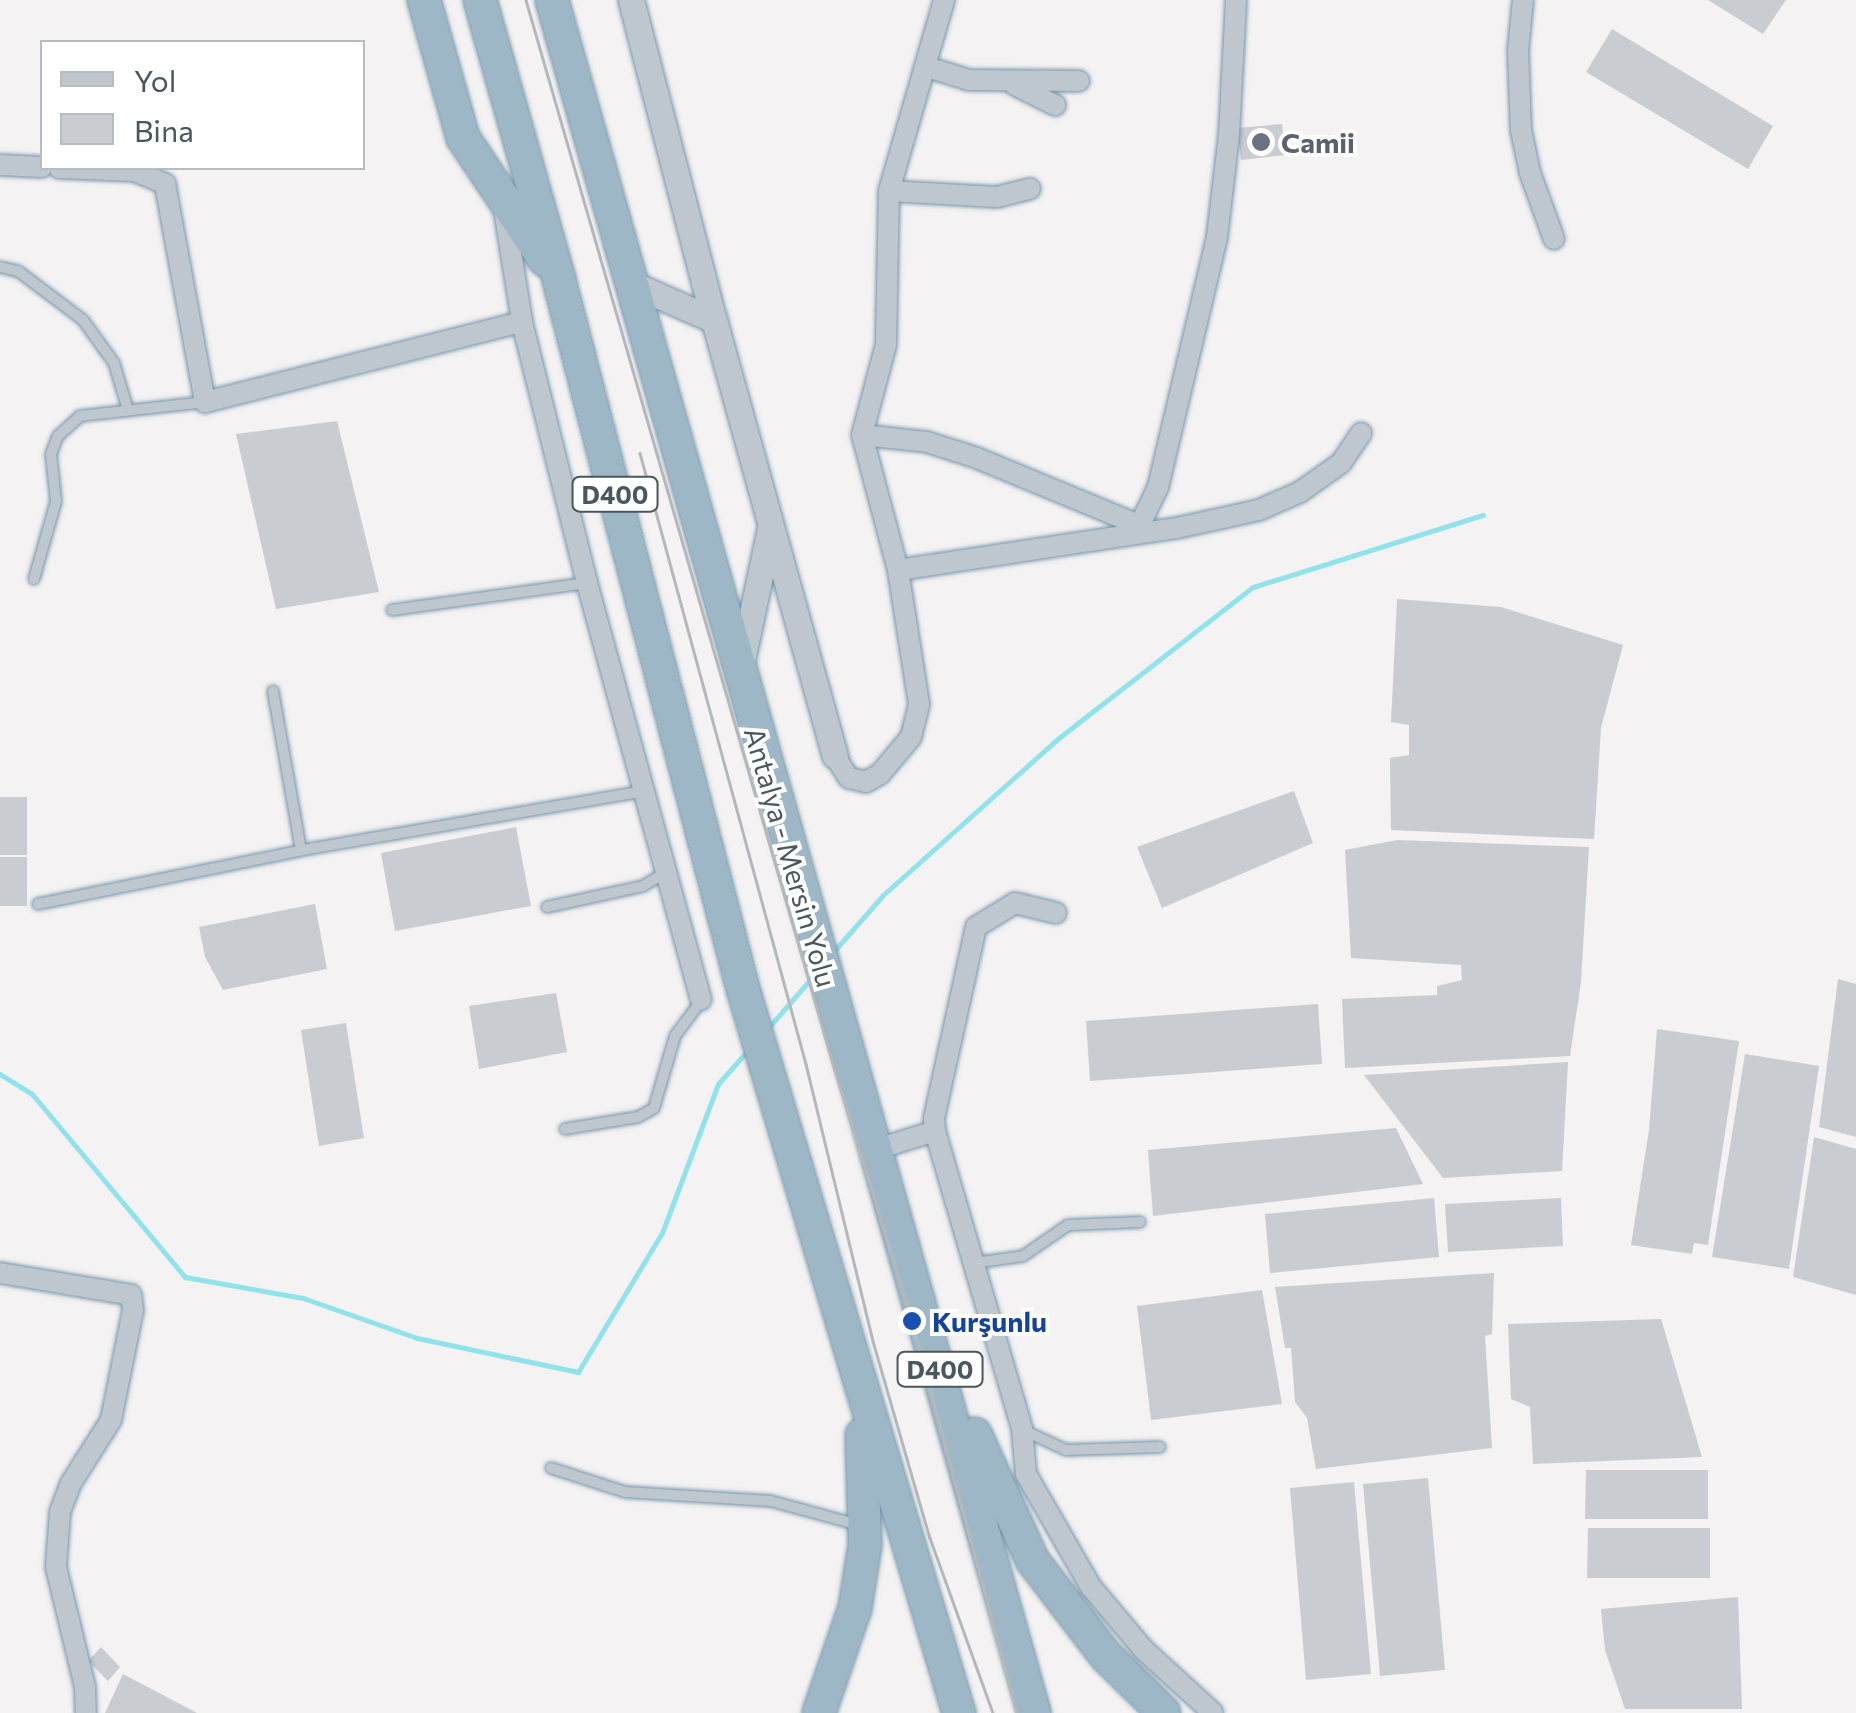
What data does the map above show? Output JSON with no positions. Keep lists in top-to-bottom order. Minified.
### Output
{"streets":{"highway":["D400","Antalya - Mersin Yolu"]},"places":["Camii","Kurşunlu"],"legend":["Yol","Bina"]}
